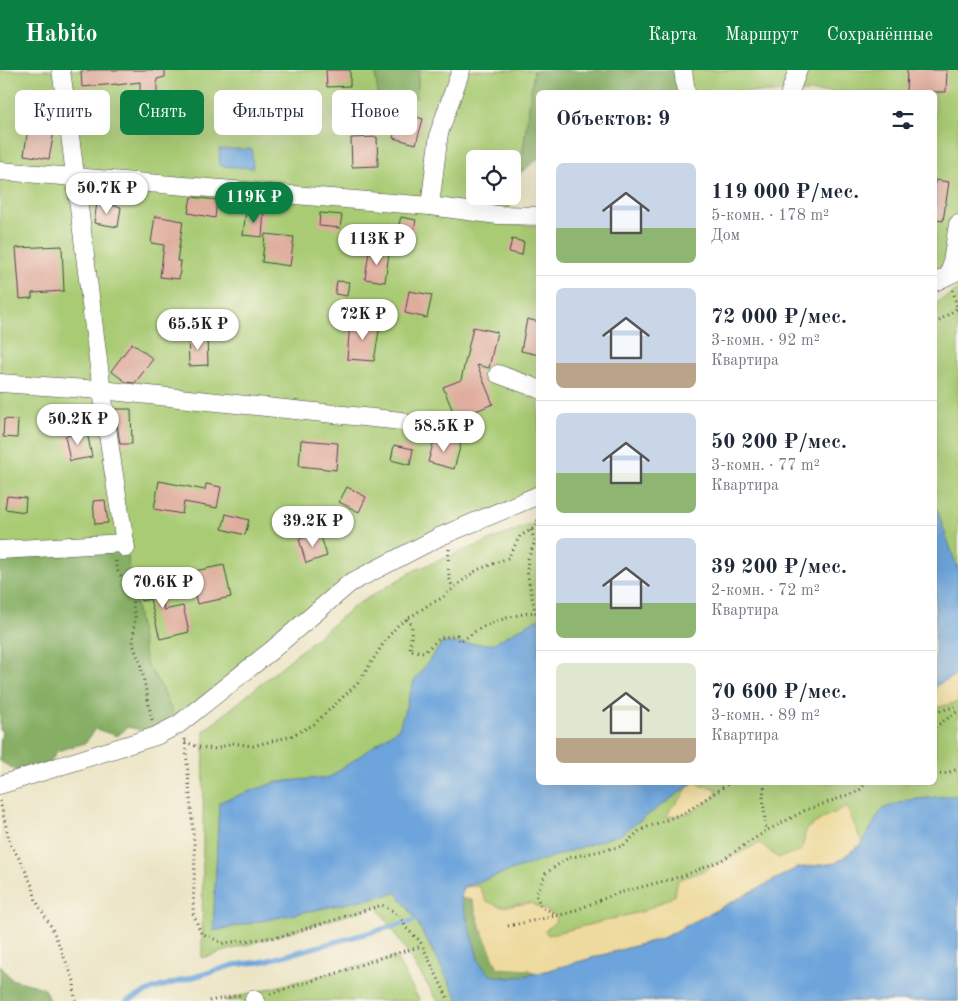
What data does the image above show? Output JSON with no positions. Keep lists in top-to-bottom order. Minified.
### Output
{"page":{"header":"Habito","nav":["Карта","Маршрут","Сохранённые"],"chip":["Купить","Снять","Фильтры","Новое"],"heading":"Объектов: 9","list":[{"name":"119 000 ₽/мес.","note":"5-комн. · 178 m² · Дом"},{"name":"72 000 ₽/мес.","note":"3-комн. · 92 m² · Квартира"},{"name":"50 200 ₽/мес.","note":"3-комн. · 77 m² · Квартира"},{"name":"39 200 ₽/мес.","note":"2-комн. · 72 m² · Квартира"},{"name":"70 600 ₽/мес.","note":"3-комн. · 89 m² · Квартира"}],"price":["50.7K ₽","119K ₽","113K ₽","72K ₽","65.5K ₽","50.2K ₽","58.5K ₽","39.2K ₽","70.6K ₽"]}}
